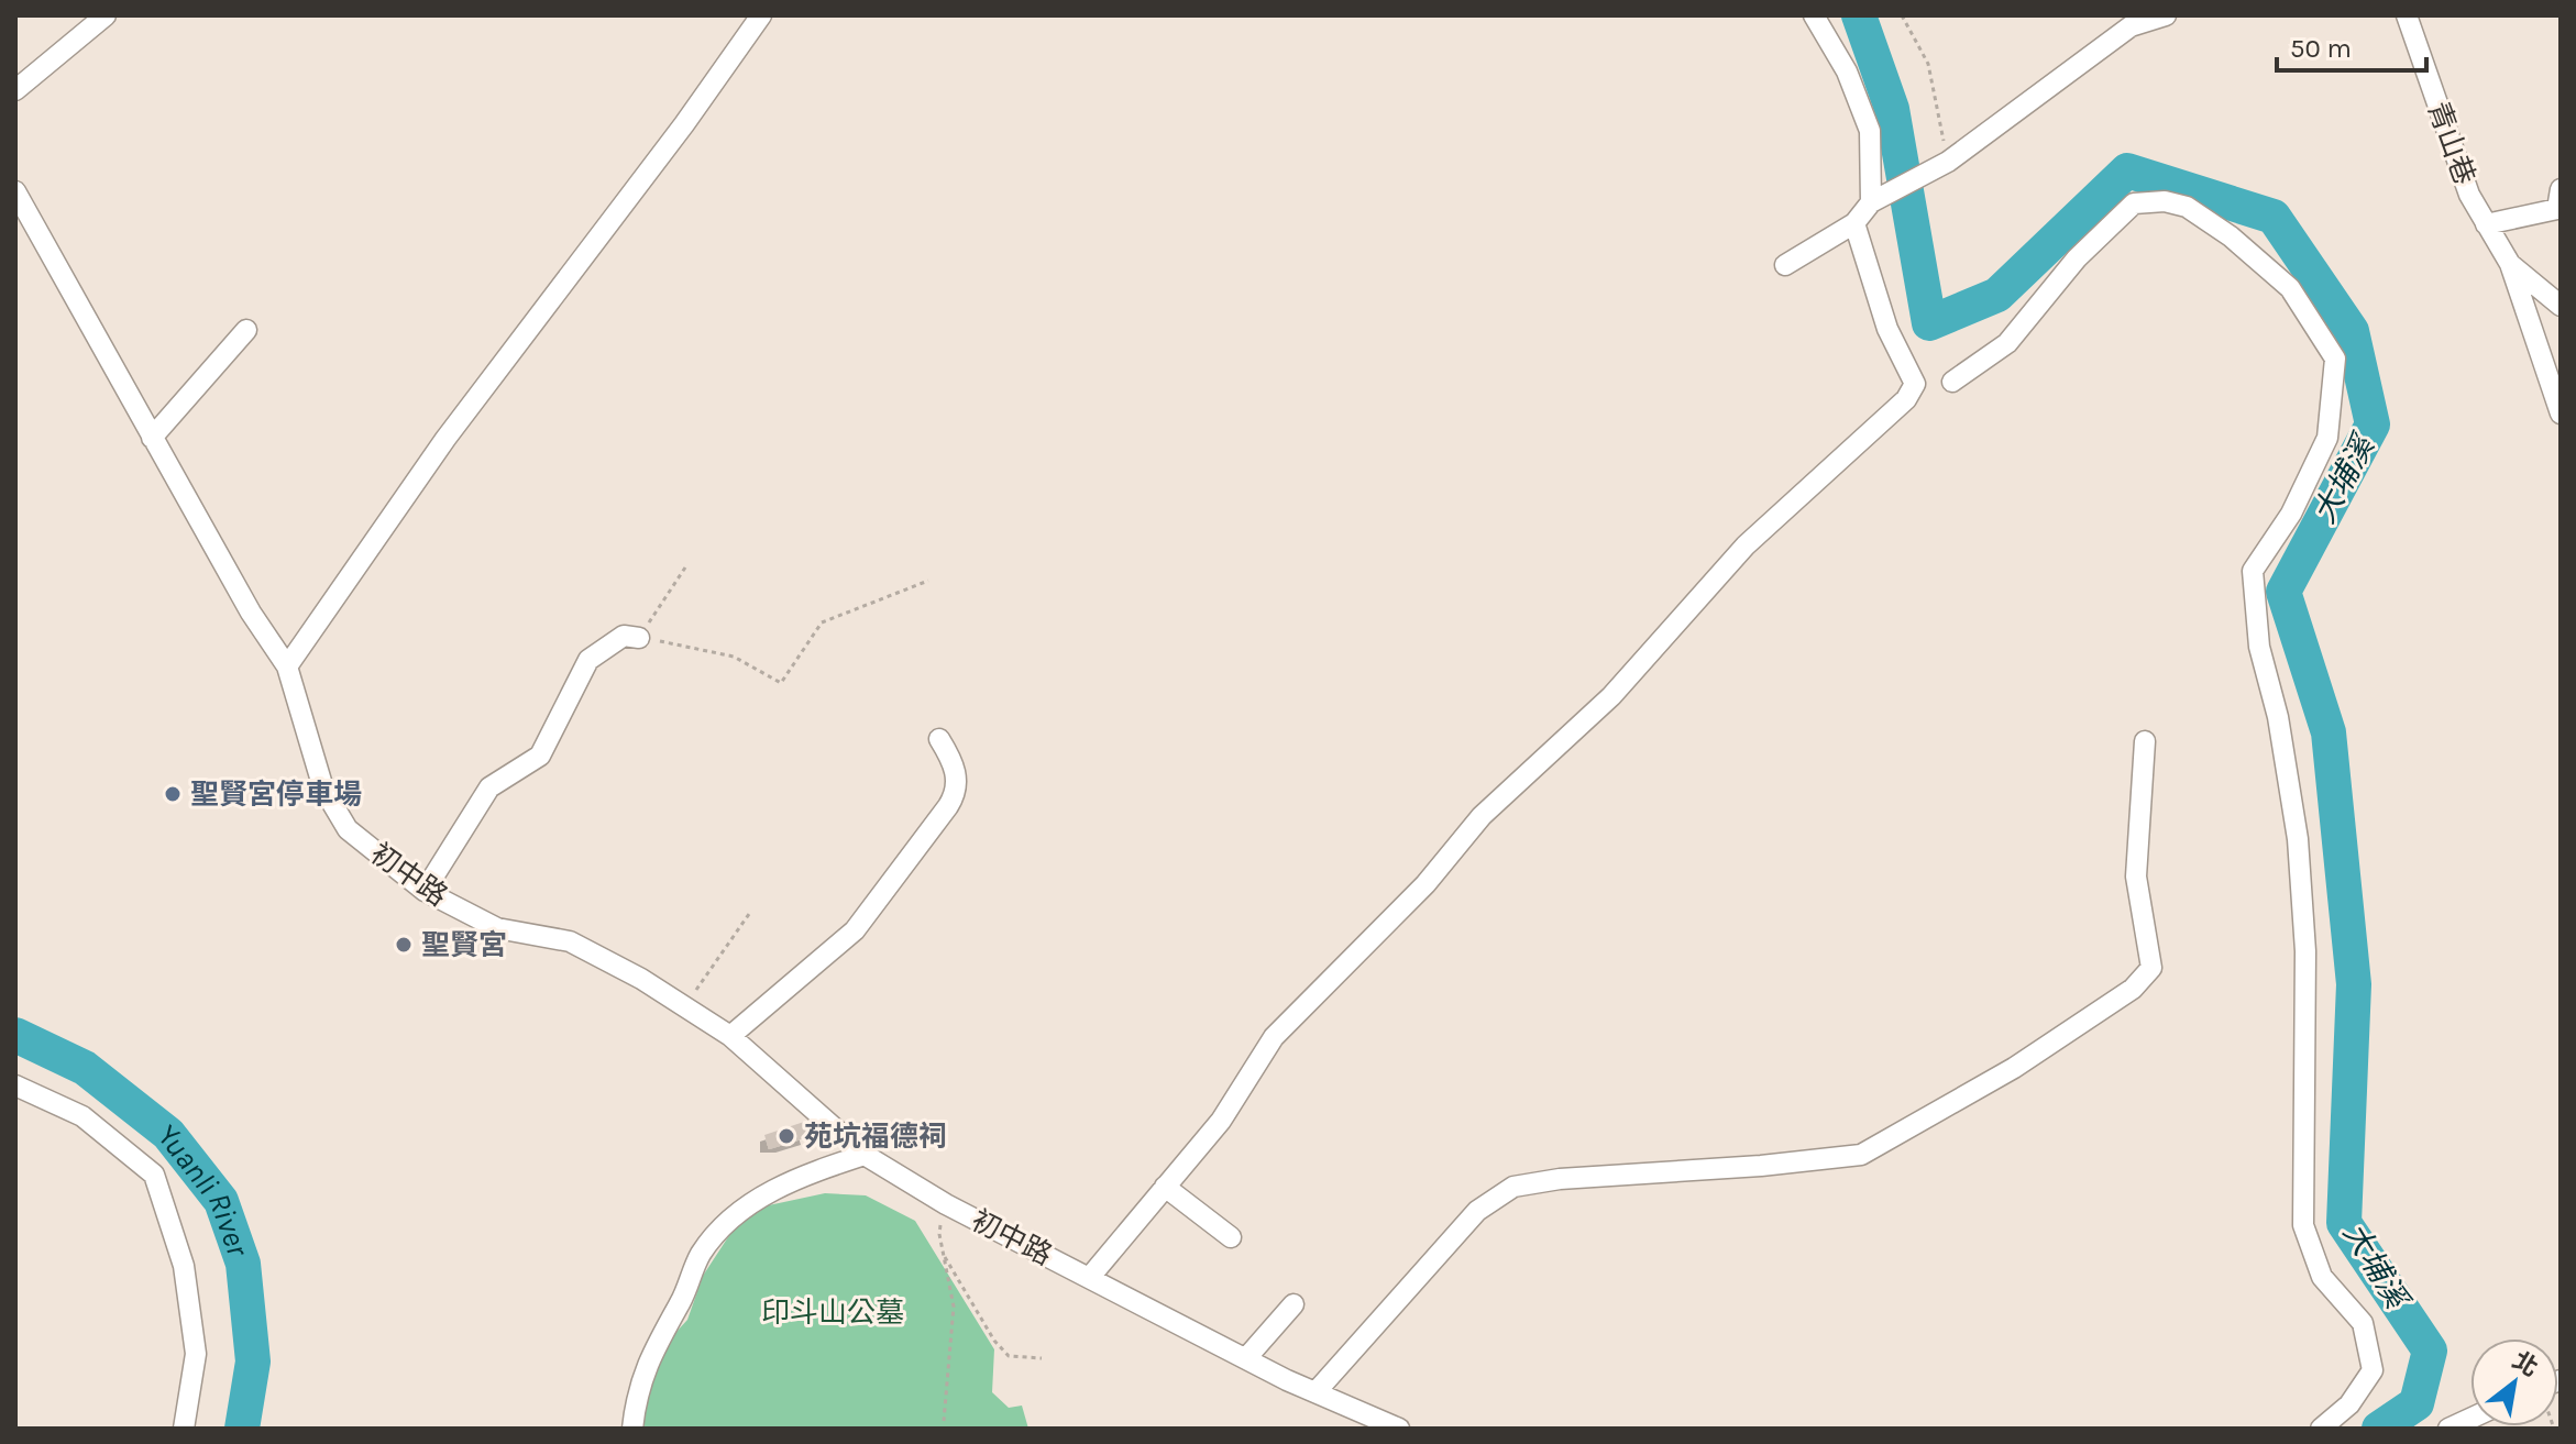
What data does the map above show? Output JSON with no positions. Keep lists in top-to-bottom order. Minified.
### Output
{"streets":{"street":["青山巷","初中路"]},"water":["大埔溪","Yuanli River"],"parks":["印斗山公墓"],"places":["聖賢宮停車場","聖賢宮","苑坑福德祠"],"scale_bar":"50 m","north":"top right"}
